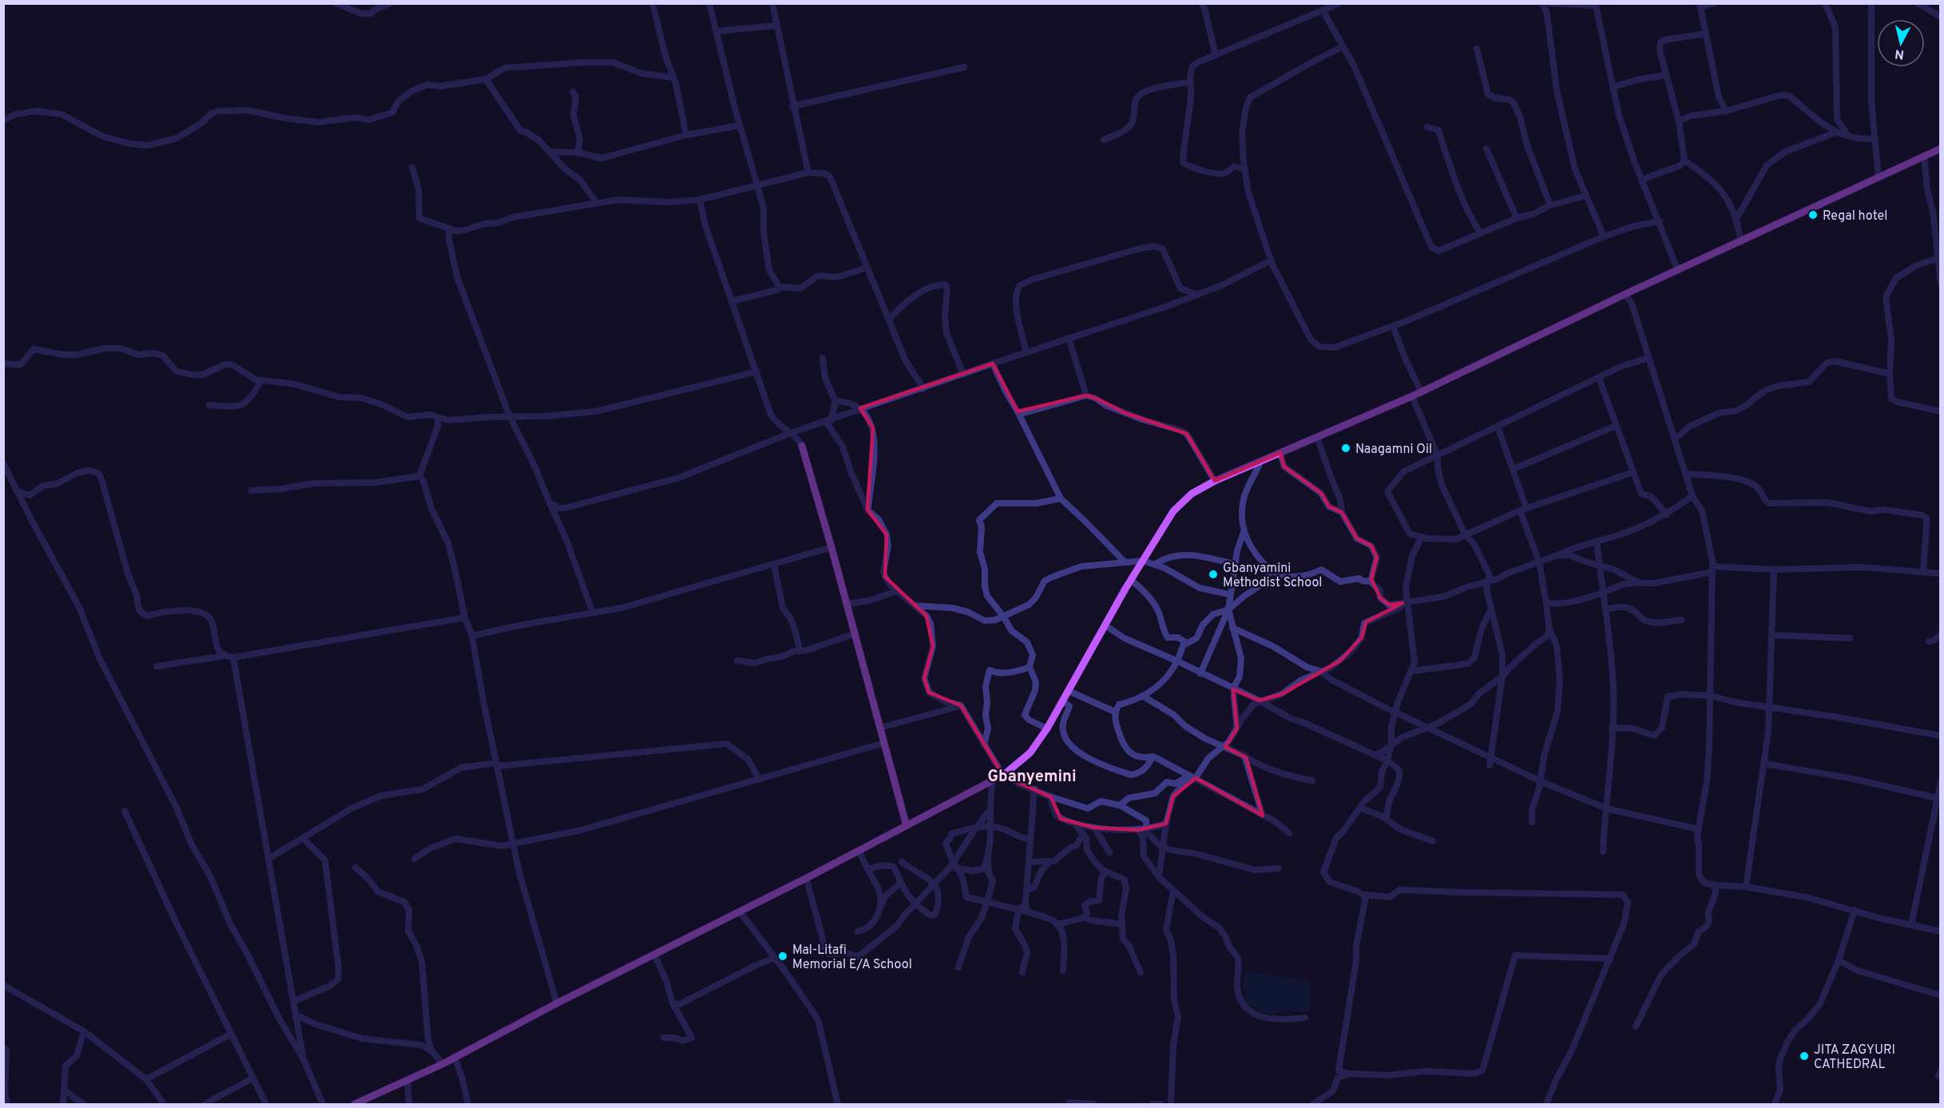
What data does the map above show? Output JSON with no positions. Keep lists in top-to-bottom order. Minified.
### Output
{"districts":["Gbanyemini"],"places":["Regal hotel","Naagamni Oil","Gbanyamini Methodist School","Mal-Litafi Memorial E/A School","JITA ZAGYURI CATHEDRAL"],"north":"bottom"}
